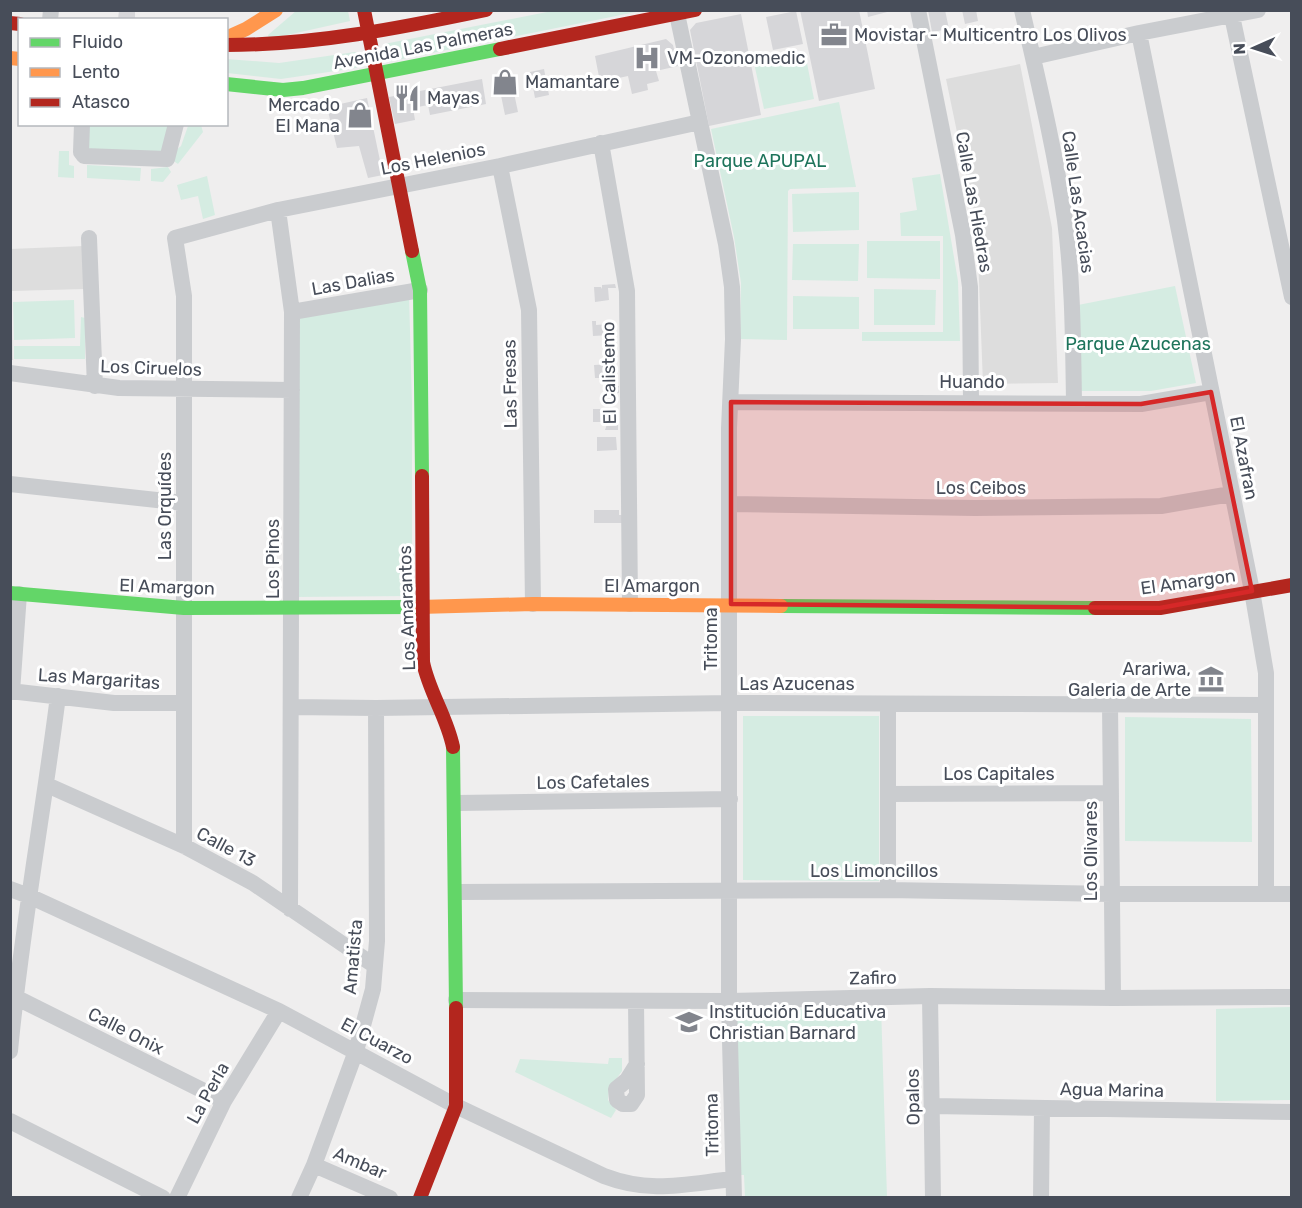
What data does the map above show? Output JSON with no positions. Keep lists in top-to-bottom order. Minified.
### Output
{"streets":{"street":["Avenida Las Palmeras","Los Helenios","Calle Las Hiedras","Calle Las Acacias","Las Dalias","Los Ciruelos","El Calistemo","Huando","Las Fresas","El Azafran","Los Ceibos","Las Orquídes","Los Pinos","El Amargon","Los Amarantos","Tritoma","Las Margaritas","Las Azucenas","Los Capitales","Los Cafetales","Calle 13","Los Olivares","Los Limoncillos","Amatista","Zafiro","Calle Onix","El Cuarzo","Agua Marina","La Perla","Opalos","Ambar"]},"crossings":[["Avenida Las Palmeras","Los Amarantos"],["Avenida Las Palmeras","Tritoma"],["Los Helenios","El Calistemo"],["Los Helenios","Las Fresas"],["Los Helenios","Las Orquídes"],["Los Helenios","Los Pinos"],["Los Helenios","Los Amarantos"],["Los Helenios","Tritoma"],["Calle Las Hiedras","Huando"],["Calle Las Acacias","Huando"],["Las Dalias","Los Pinos"],["Las Dalias","Los Amarantos"],["Los Ciruelos","Las Orquídes"],["Los Ciruelos","Los Pinos"],["El Calistemo","El Amargon"],["Huando","El Azafran"],["Huando","Tritoma"],["Las Fresas","El Amargon"],["El Azafran","Los Ceibos"],["El Azafran","El Amargon"],["El Azafran","Las Azucenas"],["El Azafran","Los Limoncillos"],["Los Ceibos","Tritoma"],["Las Orquídes","El Amargon"],["Las Orquídes","Las Margaritas"],["Las Orquídes","Calle 13"],["Los Pinos","El Amargon"],["Los Pinos","Las Azucenas"],["Los Pinos","Calle 13"],["El Amargon","Los Amarantos"],["El Amargon","Tritoma"],["Los Amarantos","Las Azucenas"],["Los Amarantos","Los Cafetales"],["Los Amarantos","Los Limoncillos"],["Los Amarantos","Zafiro"],["Los Amarantos","El Cuarzo"],["Tritoma","Las Azucenas"],["Tritoma","Los Cafetales"],["Tritoma","Los Limoncillos"],["Tritoma","Zafiro"],["Tritoma","El Cuarzo"],["Las Azucenas","Los Olivares"],["Las Azucenas","Amatista"],["Los Capitales","Los Olivares"],["Calle 13","Amatista"],["Los Olivares","Los Limoncillos"],["Los Olivares","Zafiro"],["Amatista","El Cuarzo"],["Amatista","Ambar"],["Zafiro","Opalos"],["Calle Onix","La Perla"],["El Cuarzo","La Perla"],["Agua Marina","Opalos"]],"parks":["Parque APUPAL","Parque Azucenas"],"places":{"office":["Movistar - Multicentro Los Olivos"],"hospital":["VM-Ozonomedic"],"shop":["Mamantare","Mercado El Mana"],"restaurant":["Mayas"],"museum":["Arariwa, Galeria de Arte"],"school or university":["Institución Educativa Christian Barnard"]},"legend":["Fluido","Lento","Atasco"],"north":"left"}
